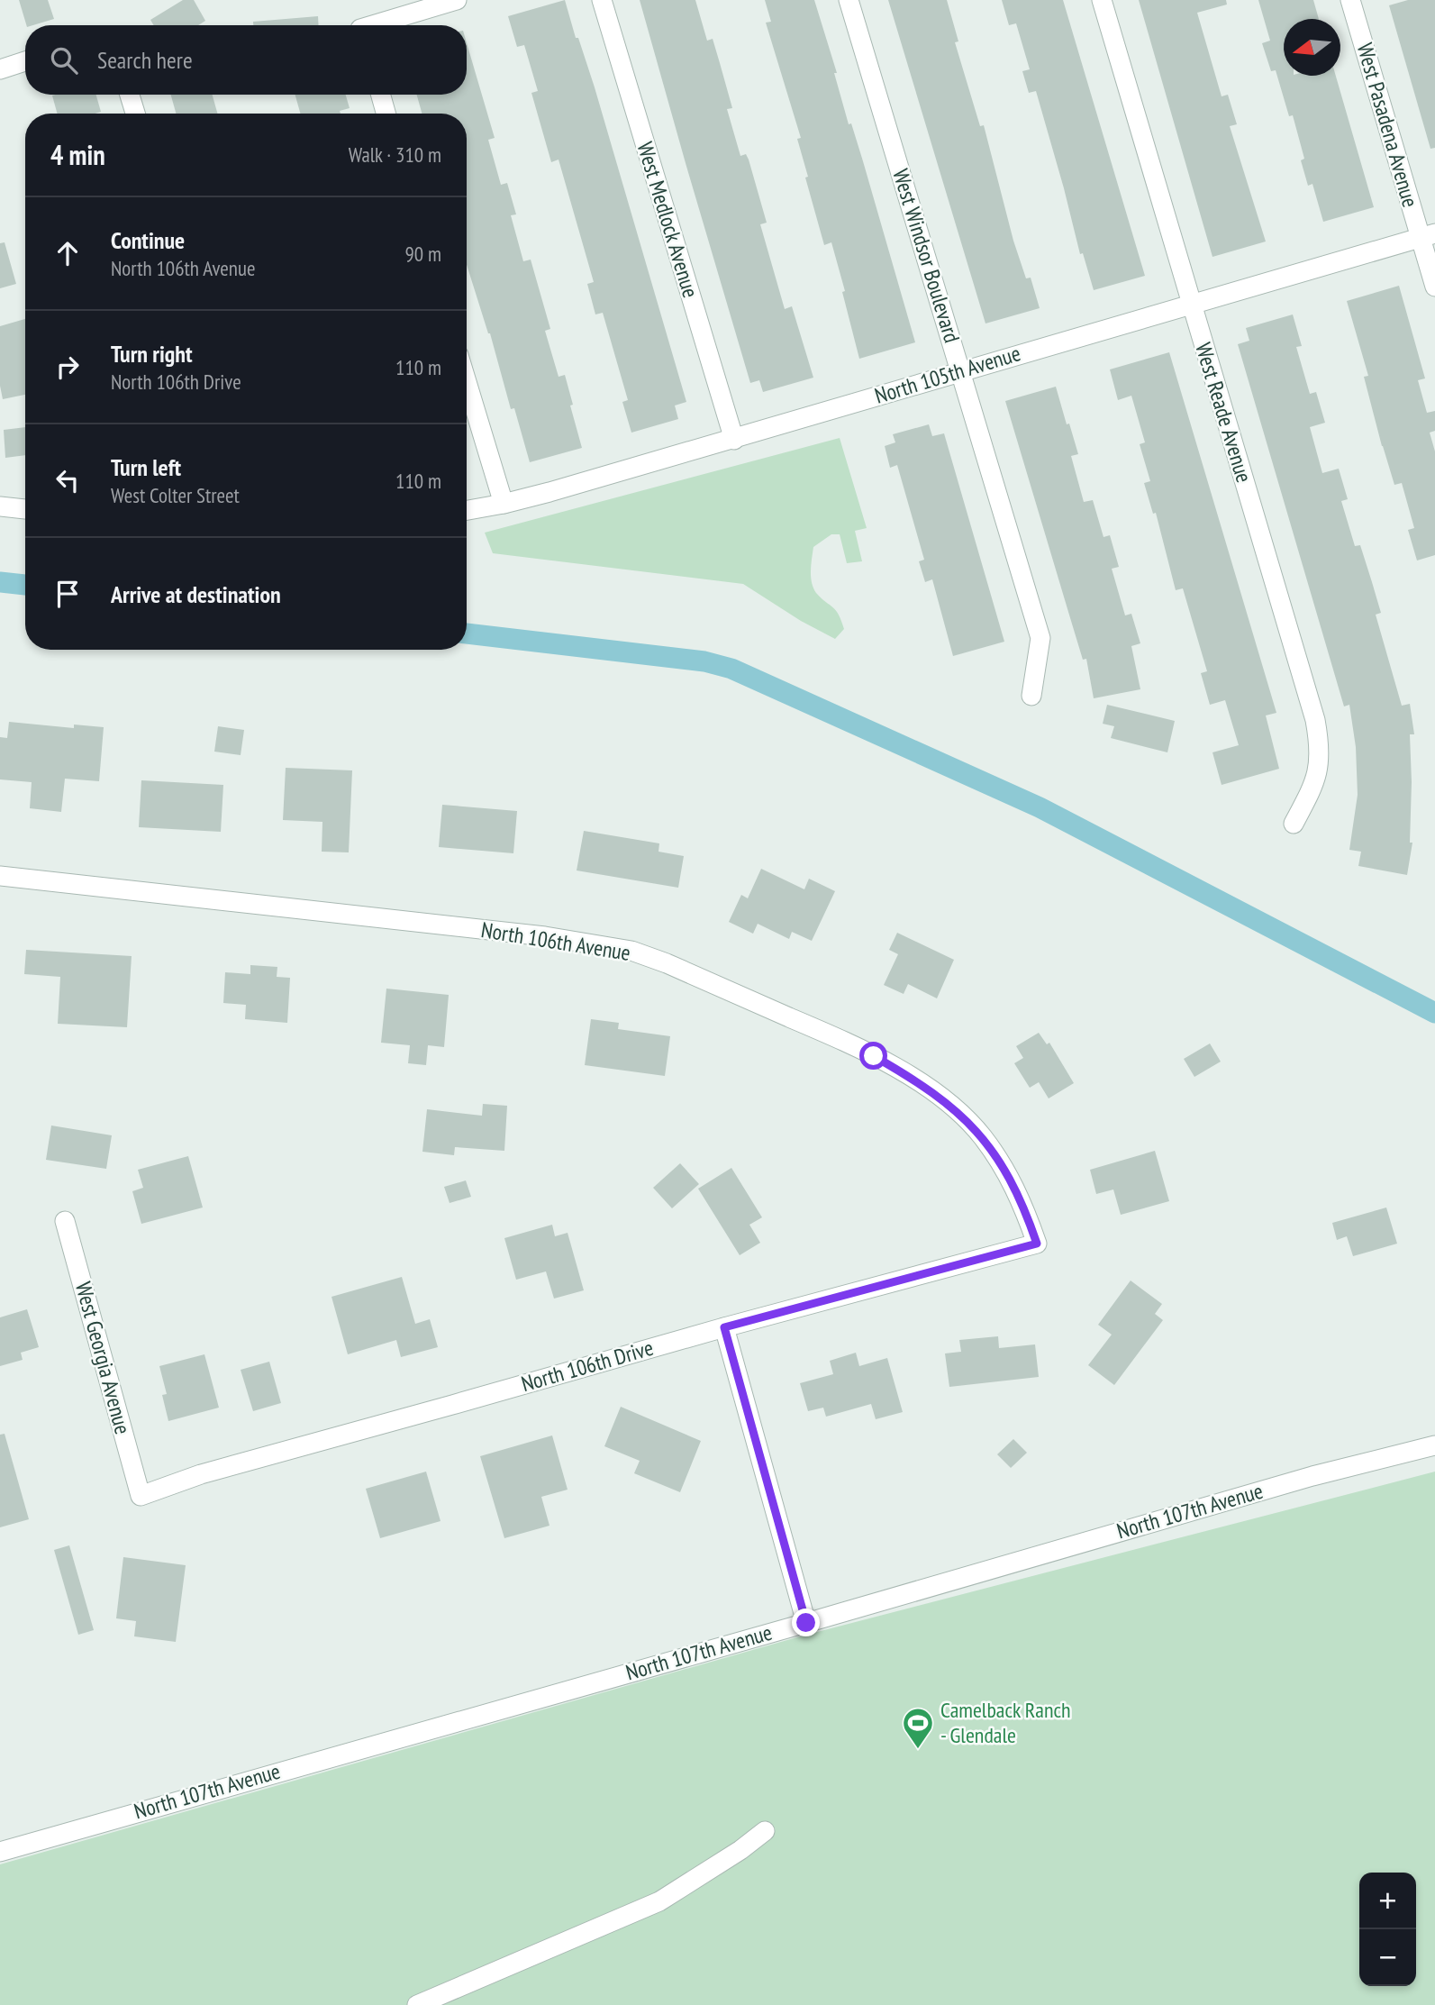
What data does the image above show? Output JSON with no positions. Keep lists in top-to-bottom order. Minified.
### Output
{"streets":{"street":["West Pasadena Avenue","West Medlock Avenue","West Windsor Boulevard","North 105th Avenue","West Reade Avenue","North 106th Avenue","West Georgia Avenue","North 106th Drive","North 107th Avenue"]},"crossings":[["West Pasadena Avenue","North 105th Avenue"],["West Medlock Avenue","North 105th Avenue"],["West Windsor Boulevard","North 105th Avenue"],["North 105th Avenue","West Reade Avenue"],["North 106th Avenue","North 106th Drive"],["West Georgia Avenue","North 106th Drive"]],"places":{"sports":["Camelback Ranch - Glendale"]},"north":"left","page":{"search":"Search here","heading":["4 min","Walk · 310 m"],"list":[["Continue","North 106th Avenue","90 m"],["Turn right","North 106th Drive","110 m"],["Turn left","West Colter Street","110 m"],"Arrive at destination"],"map_buttons":["+","−"]}}
